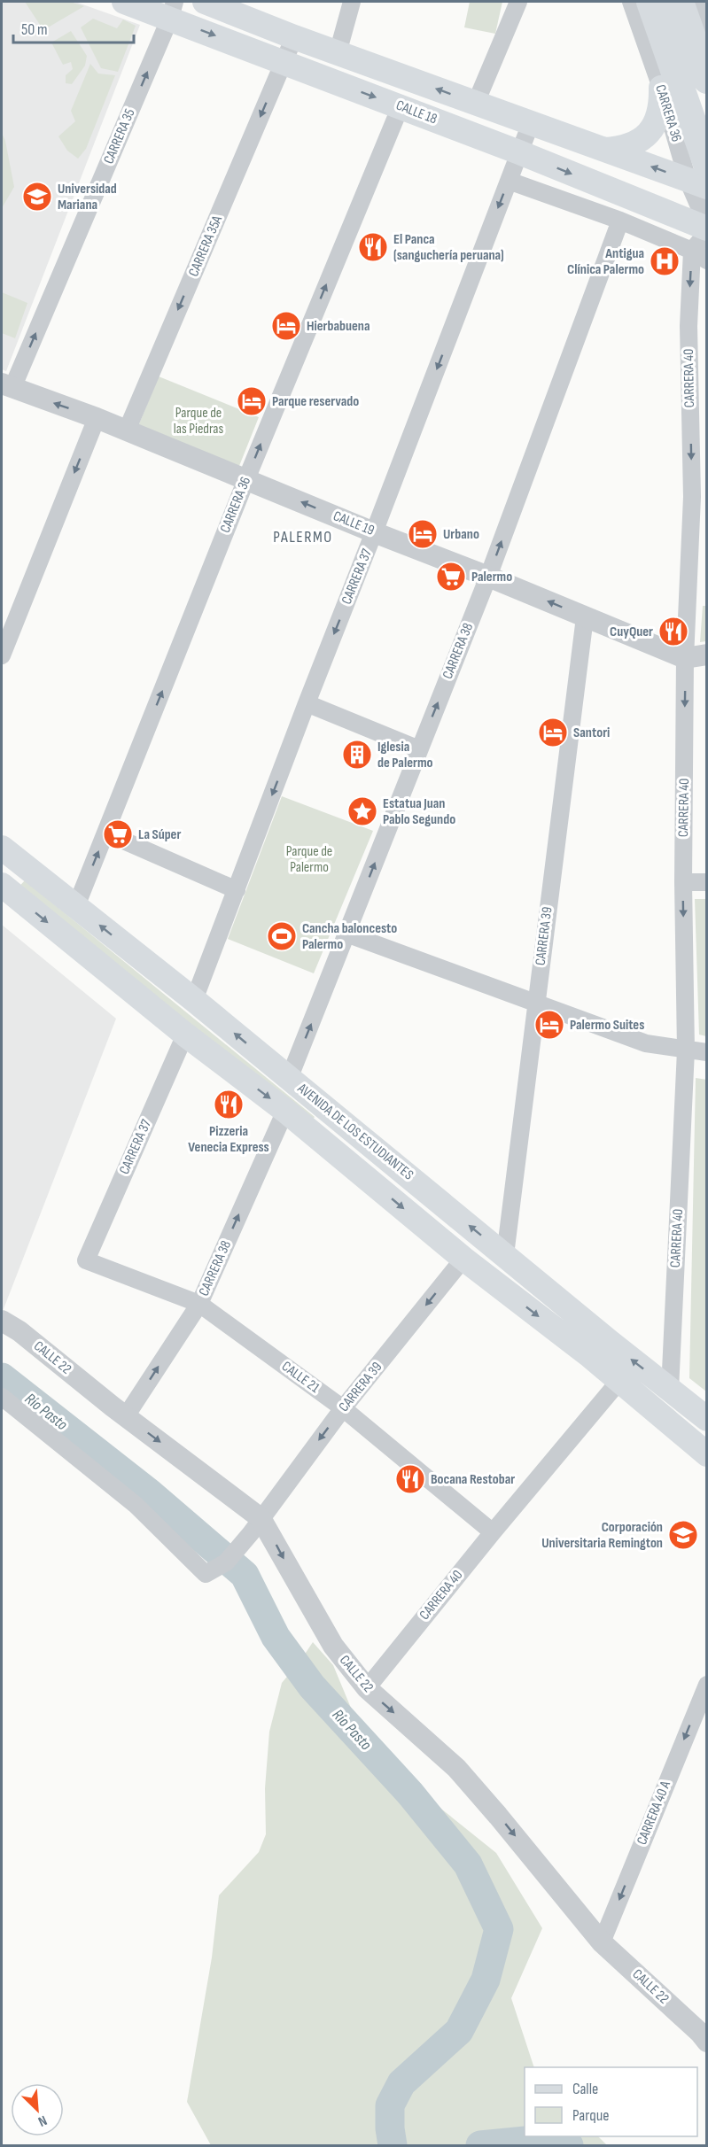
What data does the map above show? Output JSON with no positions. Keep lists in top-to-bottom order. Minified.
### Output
{"streets":{"main road":["CALLE 18","AVENIDA DE LOS ESTUDIANTES"],"street":["CARRERA 36","CARRERA 35","CARRERA 35A","CARRERA 40","CALLE 19","CARRERA 37","CARRERA 38","CARRERA 39","CALLE 22","CALLE 21","CARRERA 40 A"]},"crossings":[["CALLE 18","CARRERA 36"],["CALLE 18","CARRERA 35"],["CALLE 18","CARRERA 35A"],["CALLE 18","CARRERA 37"],["CARRERA 36","CALLE 19"],["CARRERA 36","AVENIDA DE LOS ESTUDIANTES"],["CARRERA 35","CALLE 19"],["CARRERA 35A","CALLE 19"],["CARRERA 40","CALLE 19"],["CARRERA 40","AVENIDA DE LOS ESTUDIANTES"],["CARRERA 40","CALLE 22"],["CARRERA 40","CALLE 21"],["CALLE 19","CARRERA 37"],["CALLE 19","CARRERA 38"],["CALLE 19","CARRERA 39"],["CARRERA 37","AVENIDA DE LOS ESTUDIANTES"],["CARRERA 37","CALLE 21"],["CARRERA 38","AVENIDA DE LOS ESTUDIANTES"],["CARRERA 38","CALLE 22"],["CARRERA 38","CALLE 21"],["CARRERA 39","AVENIDA DE LOS ESTUDIANTES"],["CARRERA 39","CALLE 22"],["CARRERA 39","CALLE 21"],["CALLE 22","CARRERA 40 A"]],"one_way":["CARRERA 36","CARRERA 35","CARRERA 35A","CARRERA 40","CALLE 19","CARRERA 37","CARRERA 38","CALLE 22","CARRERA 40 A"],"districts":["PALERMO"],"water":["Río Pasto"],"parks":["Parque de las Piedras","Parque de Palermo"],"places":{"school or university":["Universidad Mariana","Corporación Universitaria Remington"],"restaurant":["El Panca (sanguchería peruana)","CuyQuer","Pizzeria Venecia Express","Bocana Restobar"],"hospital":["Antigua Clínica Palermo"],"hotel":["Hierbabuena","Parque reservado","Urbano","Santori","Palermo Suites"],"supermarket":["Palermo","La Súper"],"building":["Iglesia de Palermo"],"place":["Estatua Juan Pablo Segundo"],"sports":["Cancha baloncesto Palermo"]},"legend":["Calle","Parque"],"scale_bar":"50 m","north":"bottom right"}
